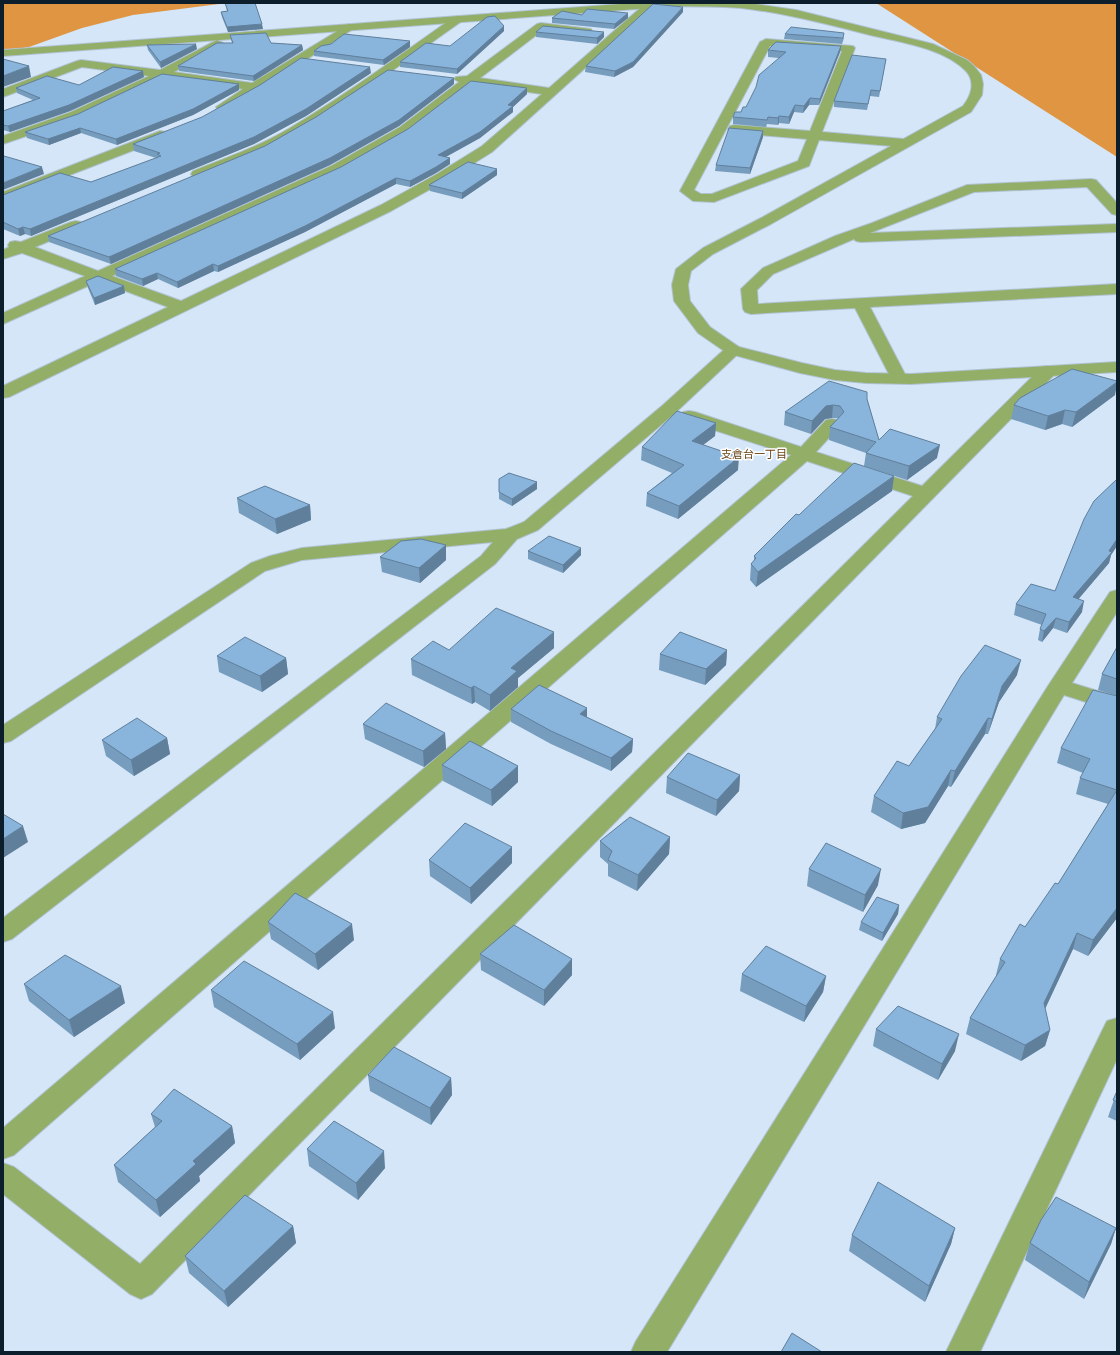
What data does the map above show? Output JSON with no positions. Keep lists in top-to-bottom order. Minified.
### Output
{"districts":["支倉台一丁目"]}
